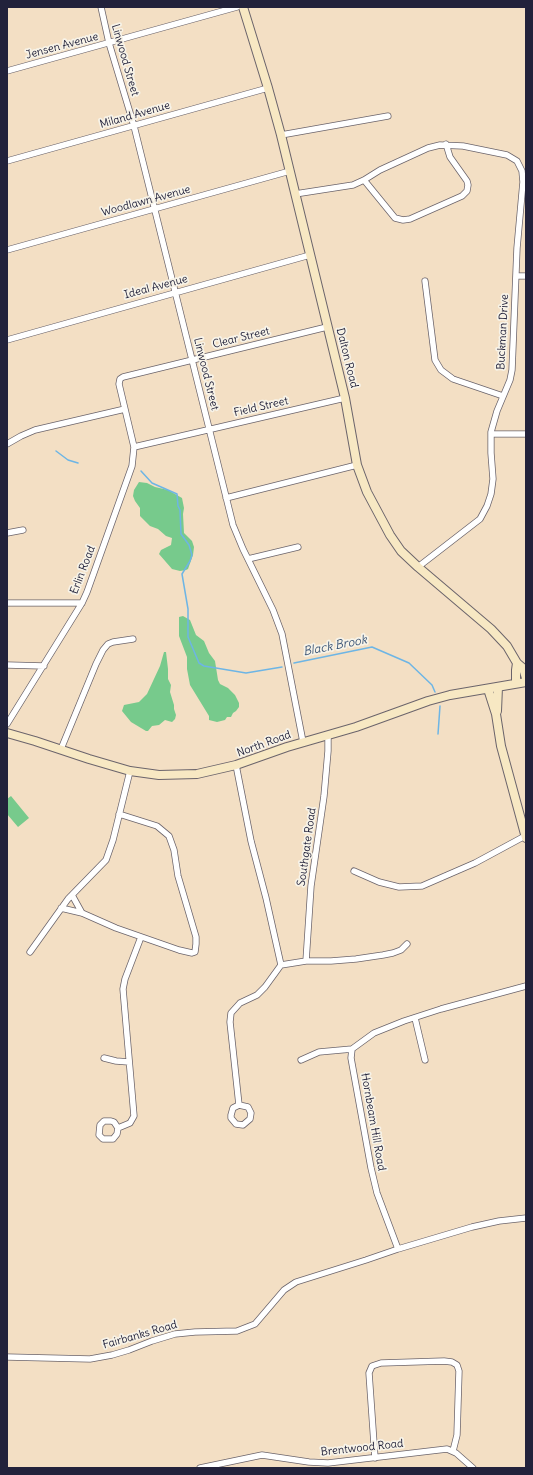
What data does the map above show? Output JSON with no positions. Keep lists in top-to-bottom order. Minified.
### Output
{"streets":{"street":["Jensen Avenue","Linwood Street","Miland Avenue","Woodlawn Avenue","Ideal Avenue","Buckman Drive","Clear Street","Dalton Road","Field Street","Erlin Road","North Road","Southgate Road","Hornbeam Hill Road","Fairbanks Road","Brentwood Road"]},"crossings":[["Jensen Avenue","Linwood Street"],["Linwood Street","Miland Avenue"],["Linwood Street","Woodlawn Avenue"],["Linwood Street","Ideal Avenue"],["Linwood Street","Clear Street"],["Linwood Street","Field Street"],["Linwood Street","North Road"],["Miland Avenue","Dalton Road"],["Woodlawn Avenue","Dalton Road"],["Ideal Avenue","Dalton Road"],["Buckman Drive","Dalton Road"],["Clear Street","Dalton Road"],["Clear Street","Erlin Road"],["Dalton Road","Field Street"],["Field Street","Erlin Road"],["North Road","Southgate Road"],["Hornbeam Hill Road","Fairbanks Road"]],"water":["Black Brook"]}
